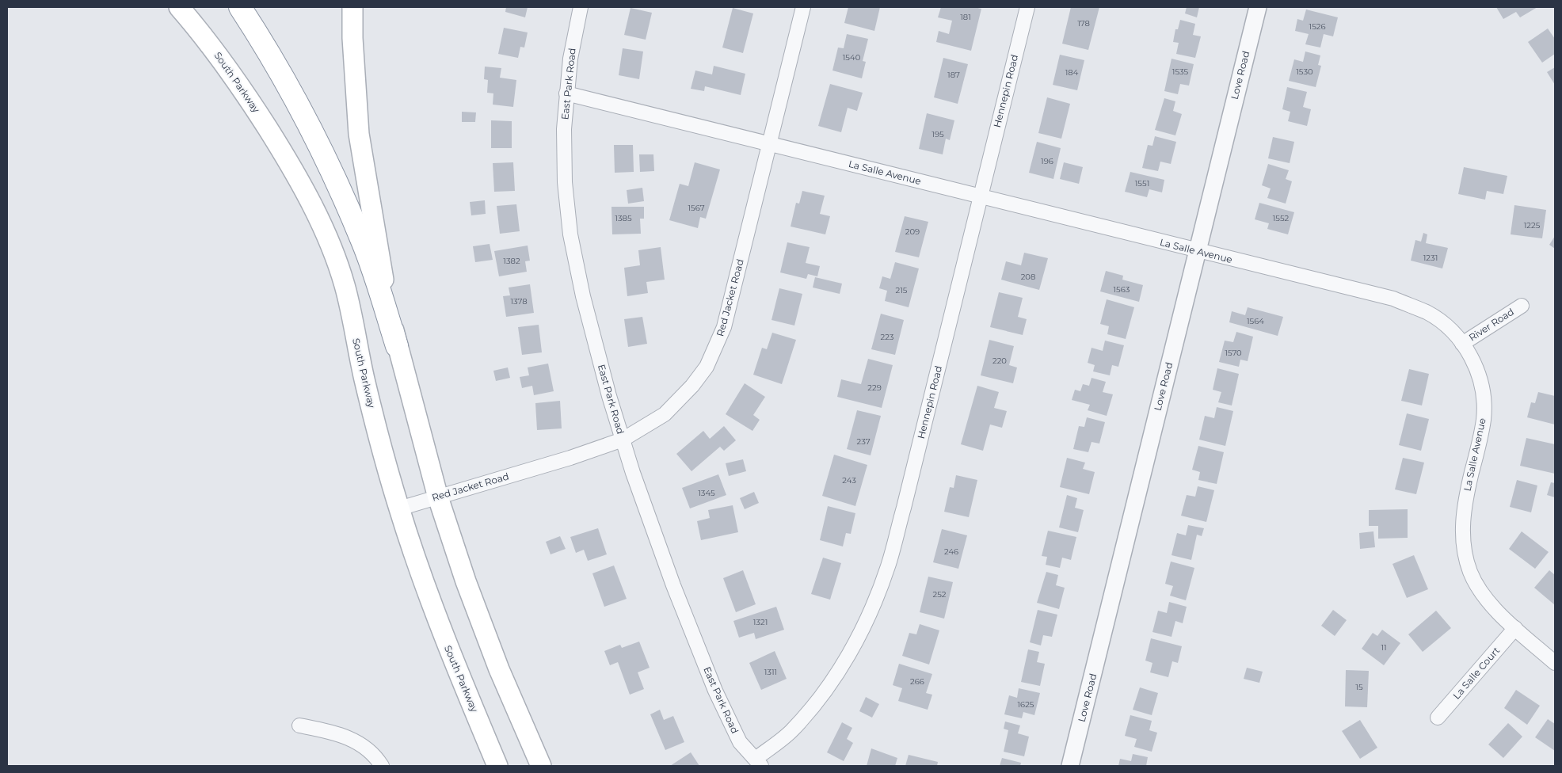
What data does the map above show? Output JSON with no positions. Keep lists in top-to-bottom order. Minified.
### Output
{"streets":{"main road":["South Parkway"],"street":["Love Road","East Park Road","Hennepin Road","La Salle Avenue","Red Jacket Road","River Road","La Salle Court"]},"crossings":[["Love Road","La Salle Avenue"],["South Parkway","Red Jacket Road"],["East Park Road","Hennepin Road"],["East Park Road","La Salle Avenue"],["East Park Road","Red Jacket Road"],["Hennepin Road","La Salle Avenue"],["La Salle Avenue","Red Jacket Road"],["La Salle Avenue","River Road"],["La Salle Avenue","La Salle Court"]],"house_numbers":["181","178","1526","1540","1535","1530","184","187","195","196","1551","1567","1385","1552","1225","209","1231","1382","208","1563","215","1378","1564","223","1570","220","229","237","243","1345","246","252","1321","11","1311","266","15","1625"]}
